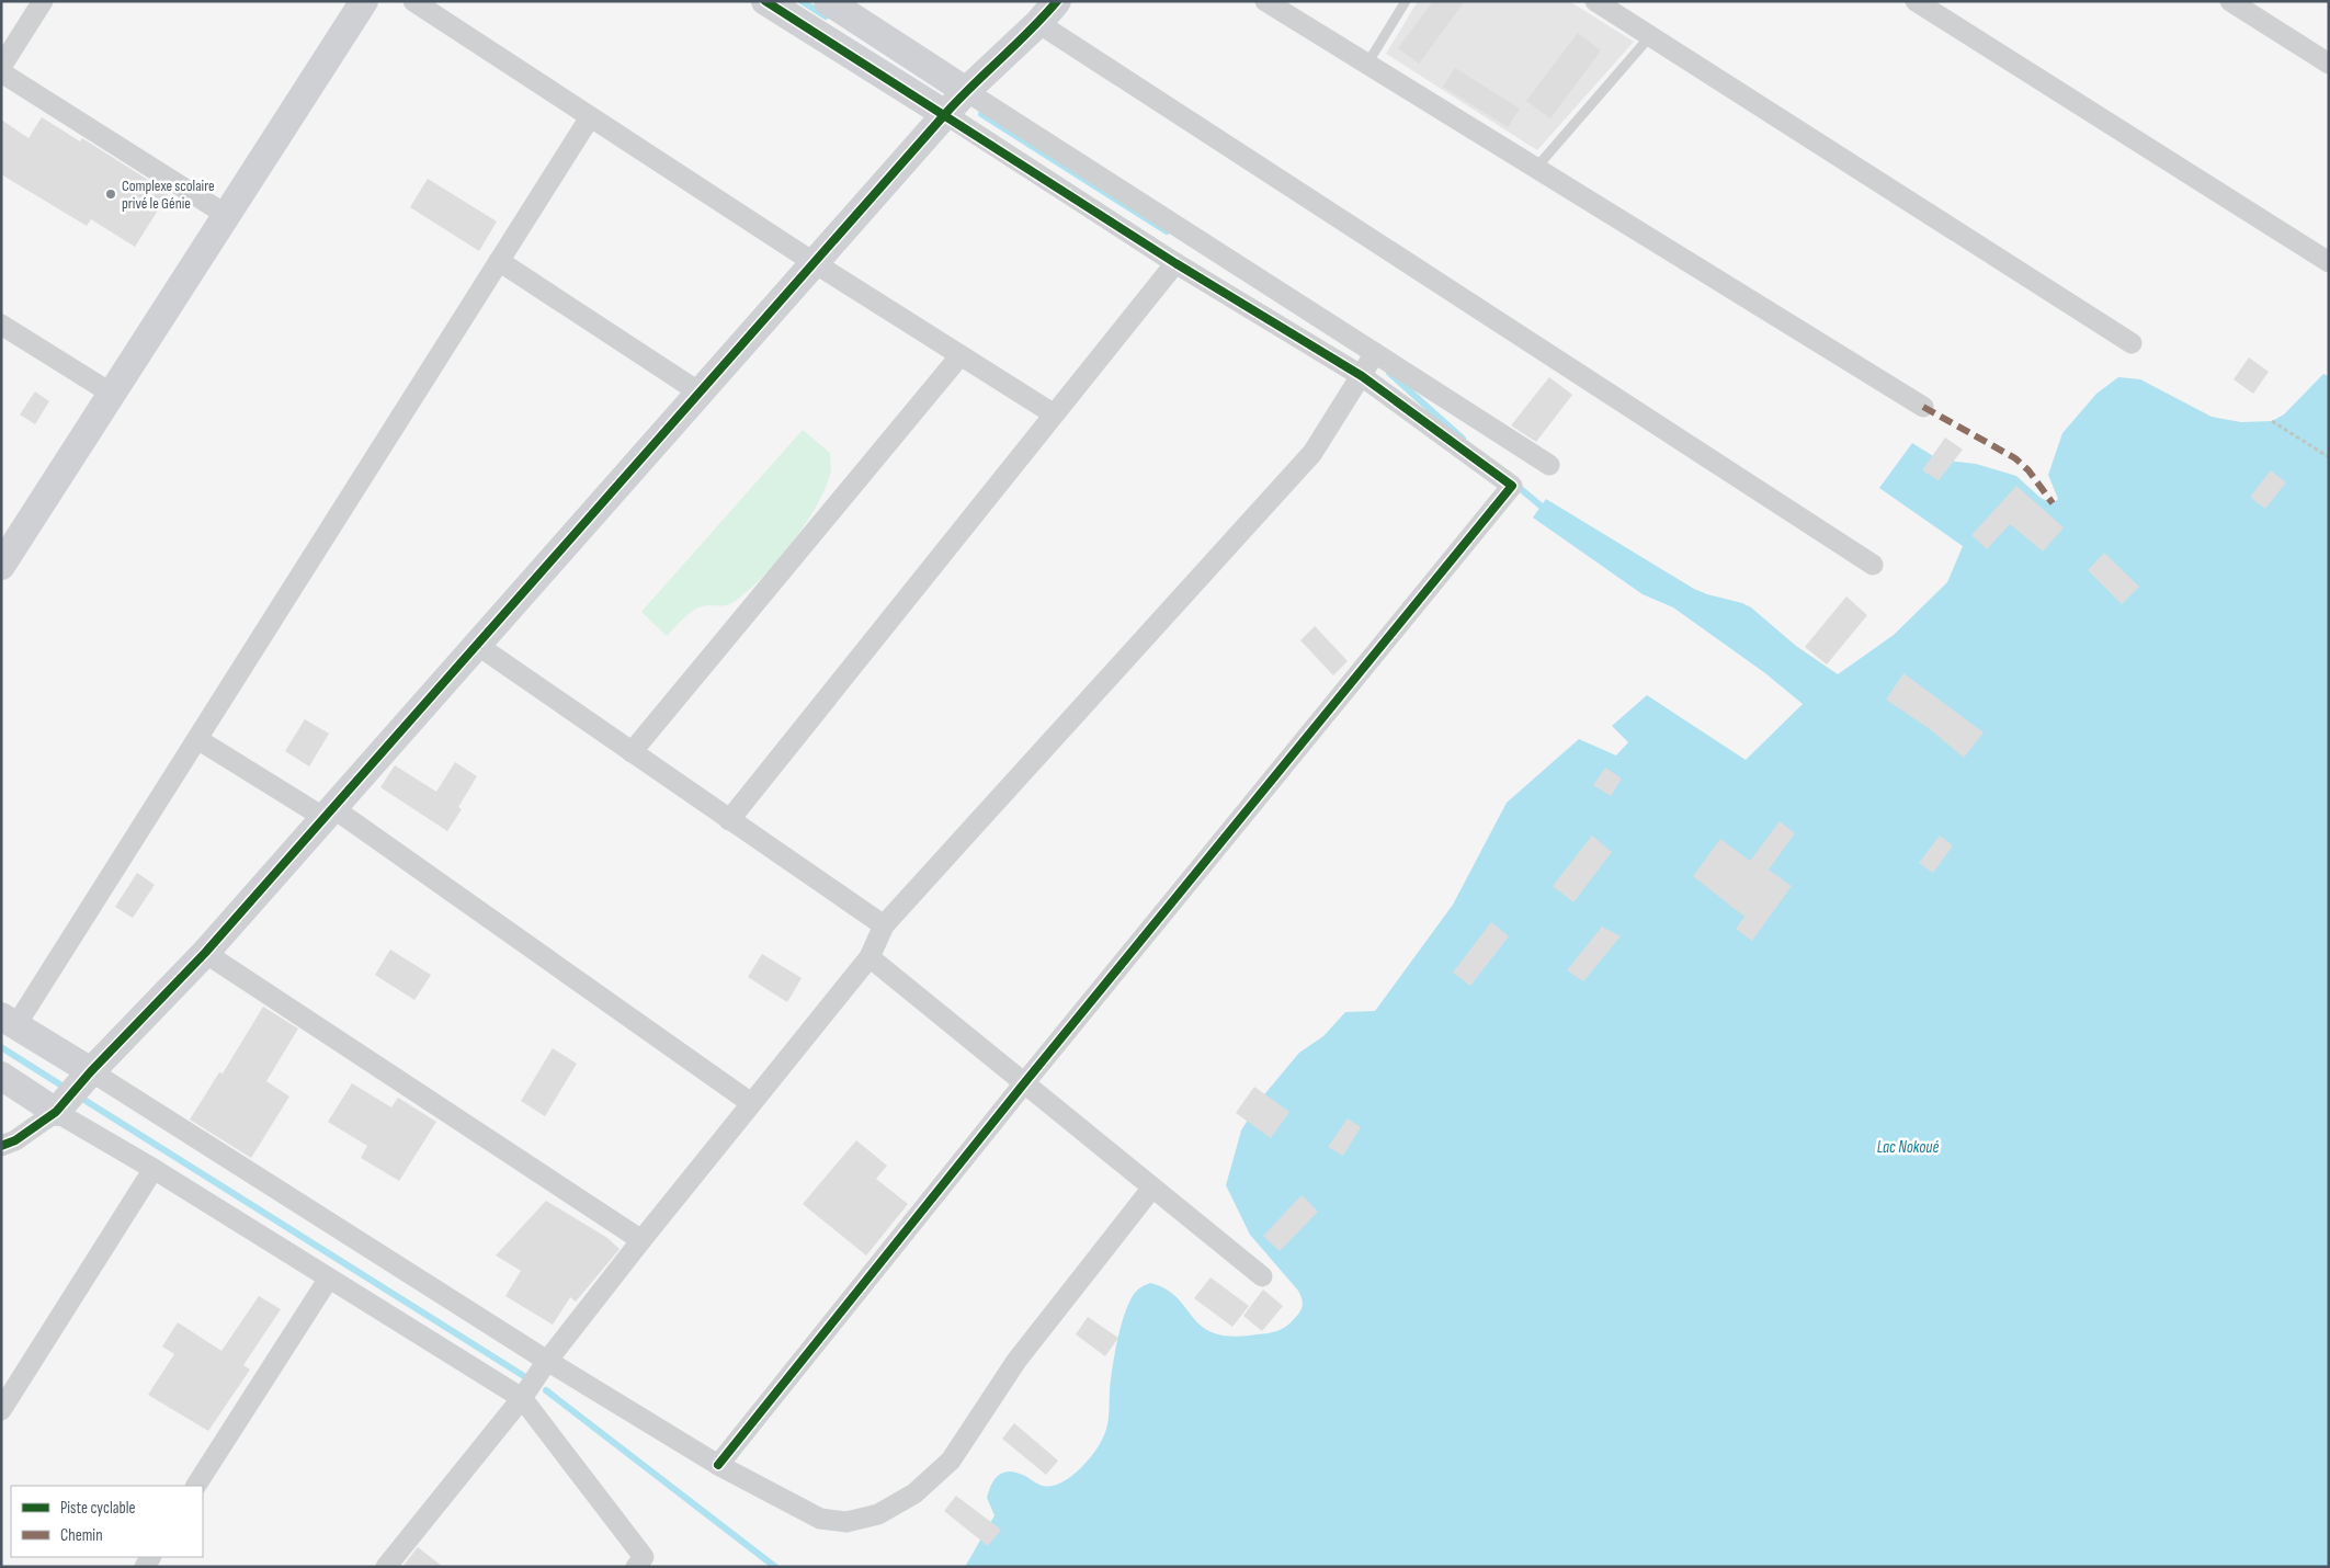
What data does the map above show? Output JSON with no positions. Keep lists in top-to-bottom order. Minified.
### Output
{"water":["Lac Nokoué"],"places":["Complexe scolaire privé le Génie"],"legend":["Piste cyclable","Chemin"]}
